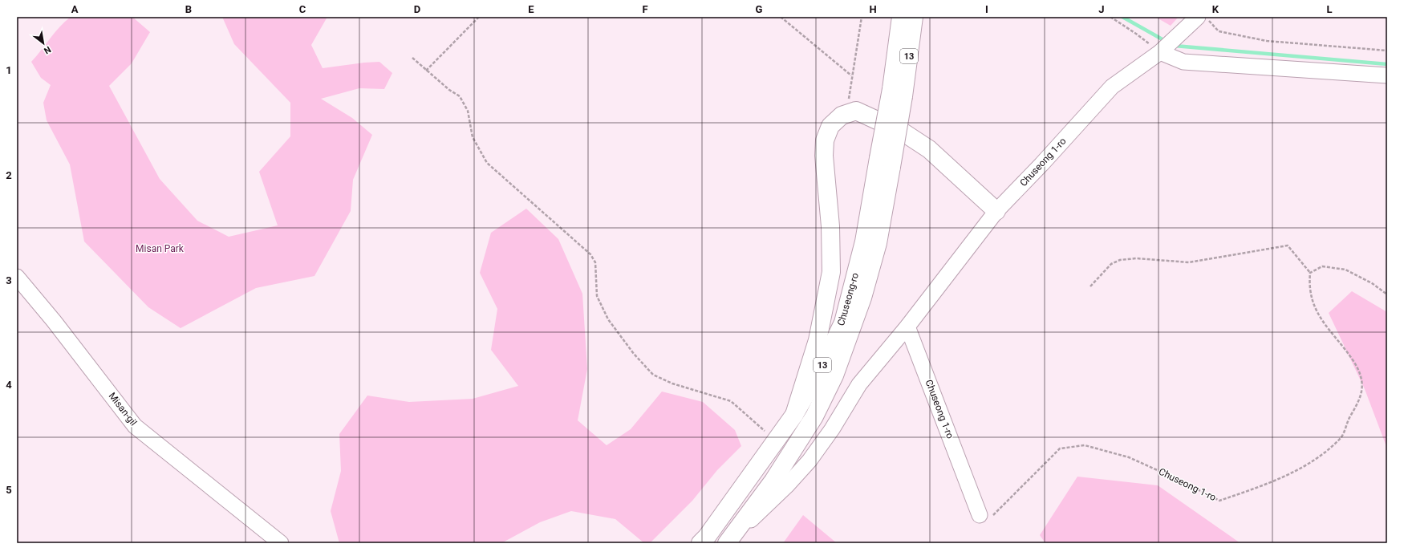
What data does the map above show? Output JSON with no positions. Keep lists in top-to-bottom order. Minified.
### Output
{"streets":{"main road":["13","Chuseong-ro"],"street":["Chuseong 1-ro","Misan-gil"]},"crossings":[["Chuseong 1-ro","Chuseong-ro"]],"parks":["Misan Park"],"north":"bottom right","grid":{"columns":["A","B","C","D","E","F","G","H","I","J","K","L"],"rows":["1","2","3","4","5"]}}
